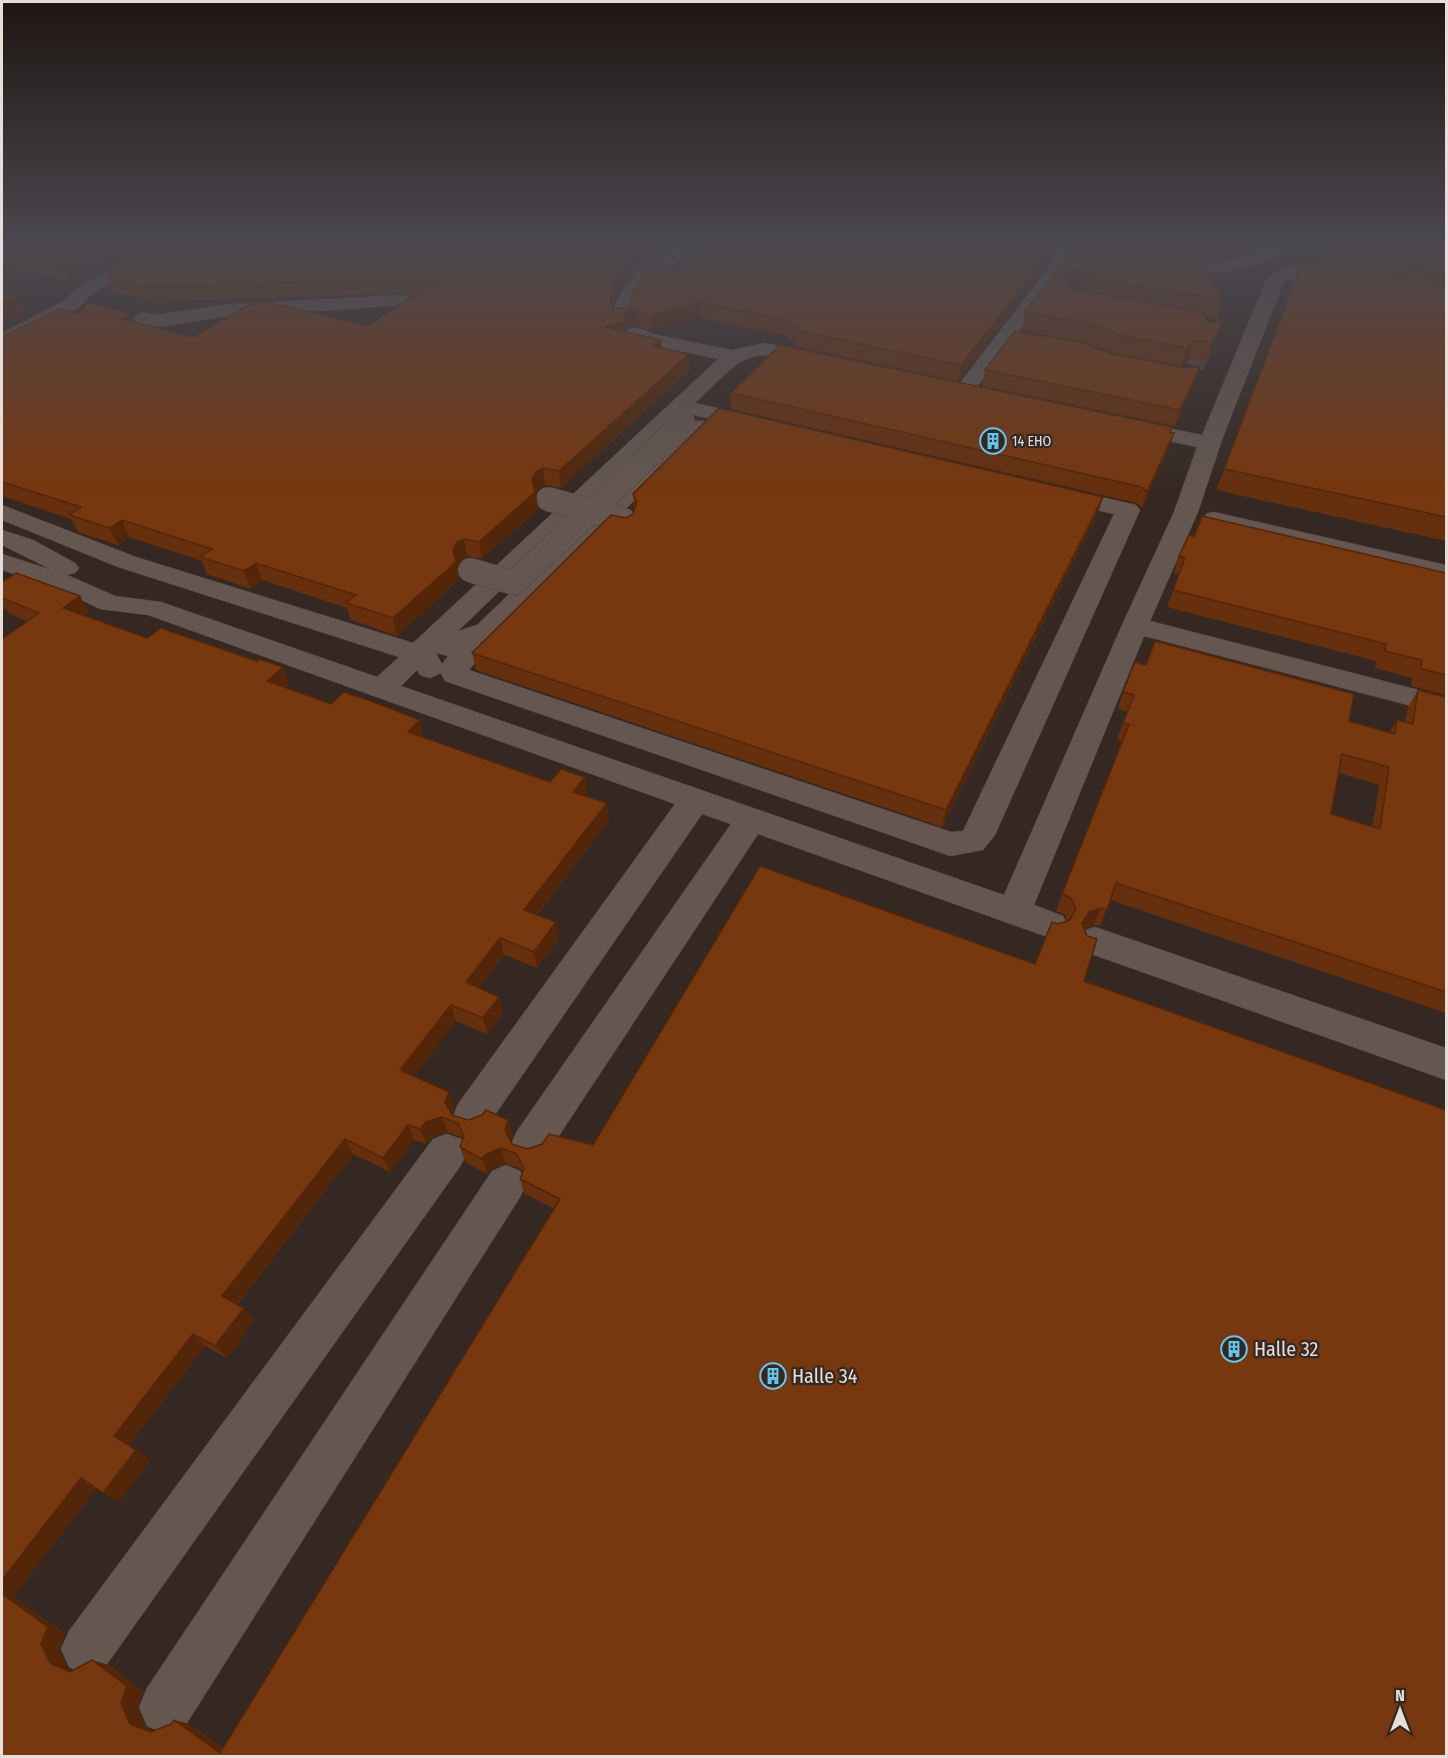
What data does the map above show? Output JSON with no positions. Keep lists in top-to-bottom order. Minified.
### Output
{"places":{"building":["14 EHO","Halle 32","Halle 34"]},"north":"top"}
